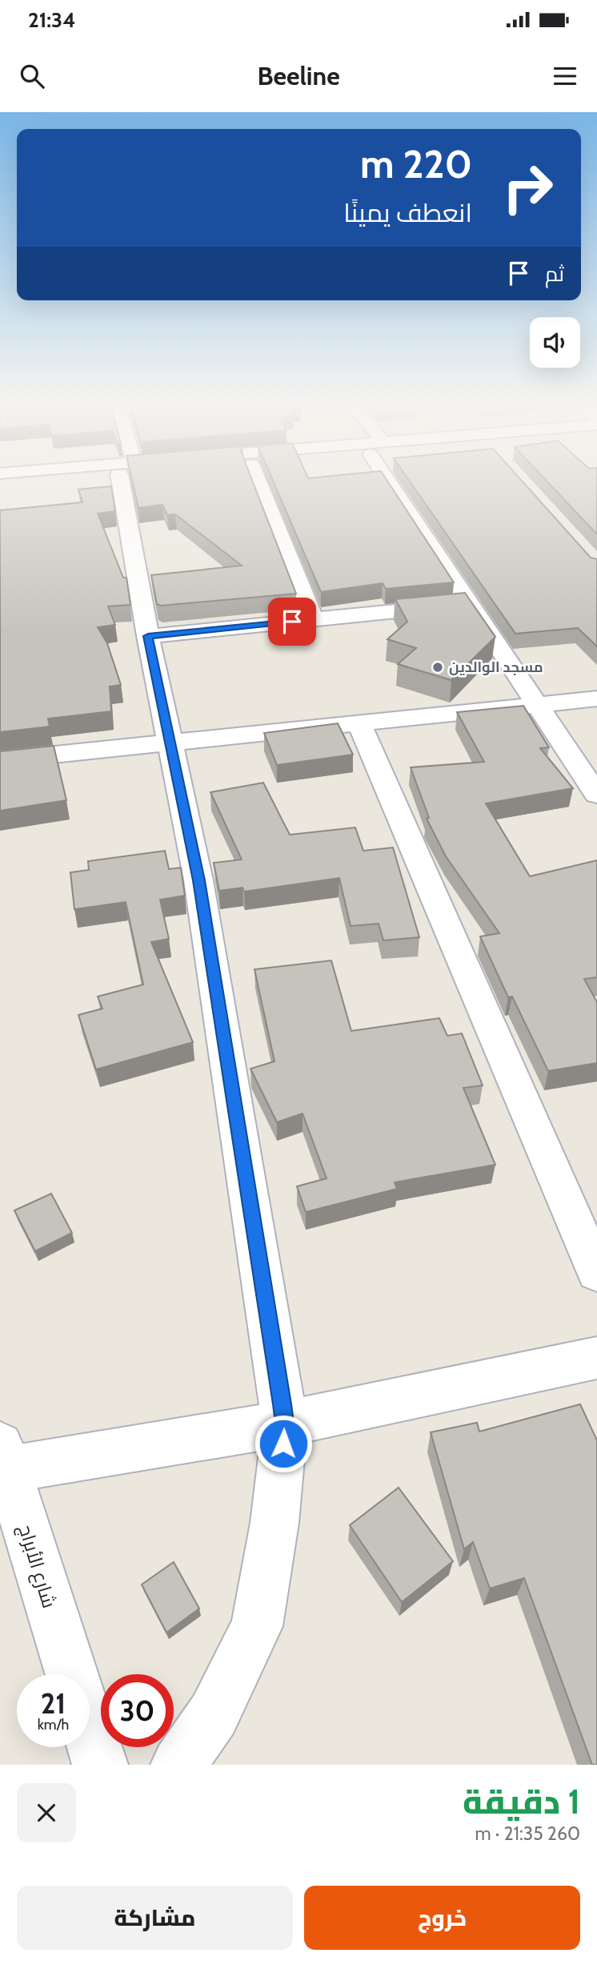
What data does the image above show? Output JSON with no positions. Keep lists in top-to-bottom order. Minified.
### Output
{"streets":{"street":["شارع الأبراج"]},"places":["مسجد الوالدين"],"page":{"status":"21:34","header":"Beeline","turn":["220 m","انعطف يمينًا"],"then":"ثم","speed":"21 km/h","limit":"30","heading":["1 دقيقة","260 m · 21:35"],"buttons":["خروج","مشاركة"]}}
